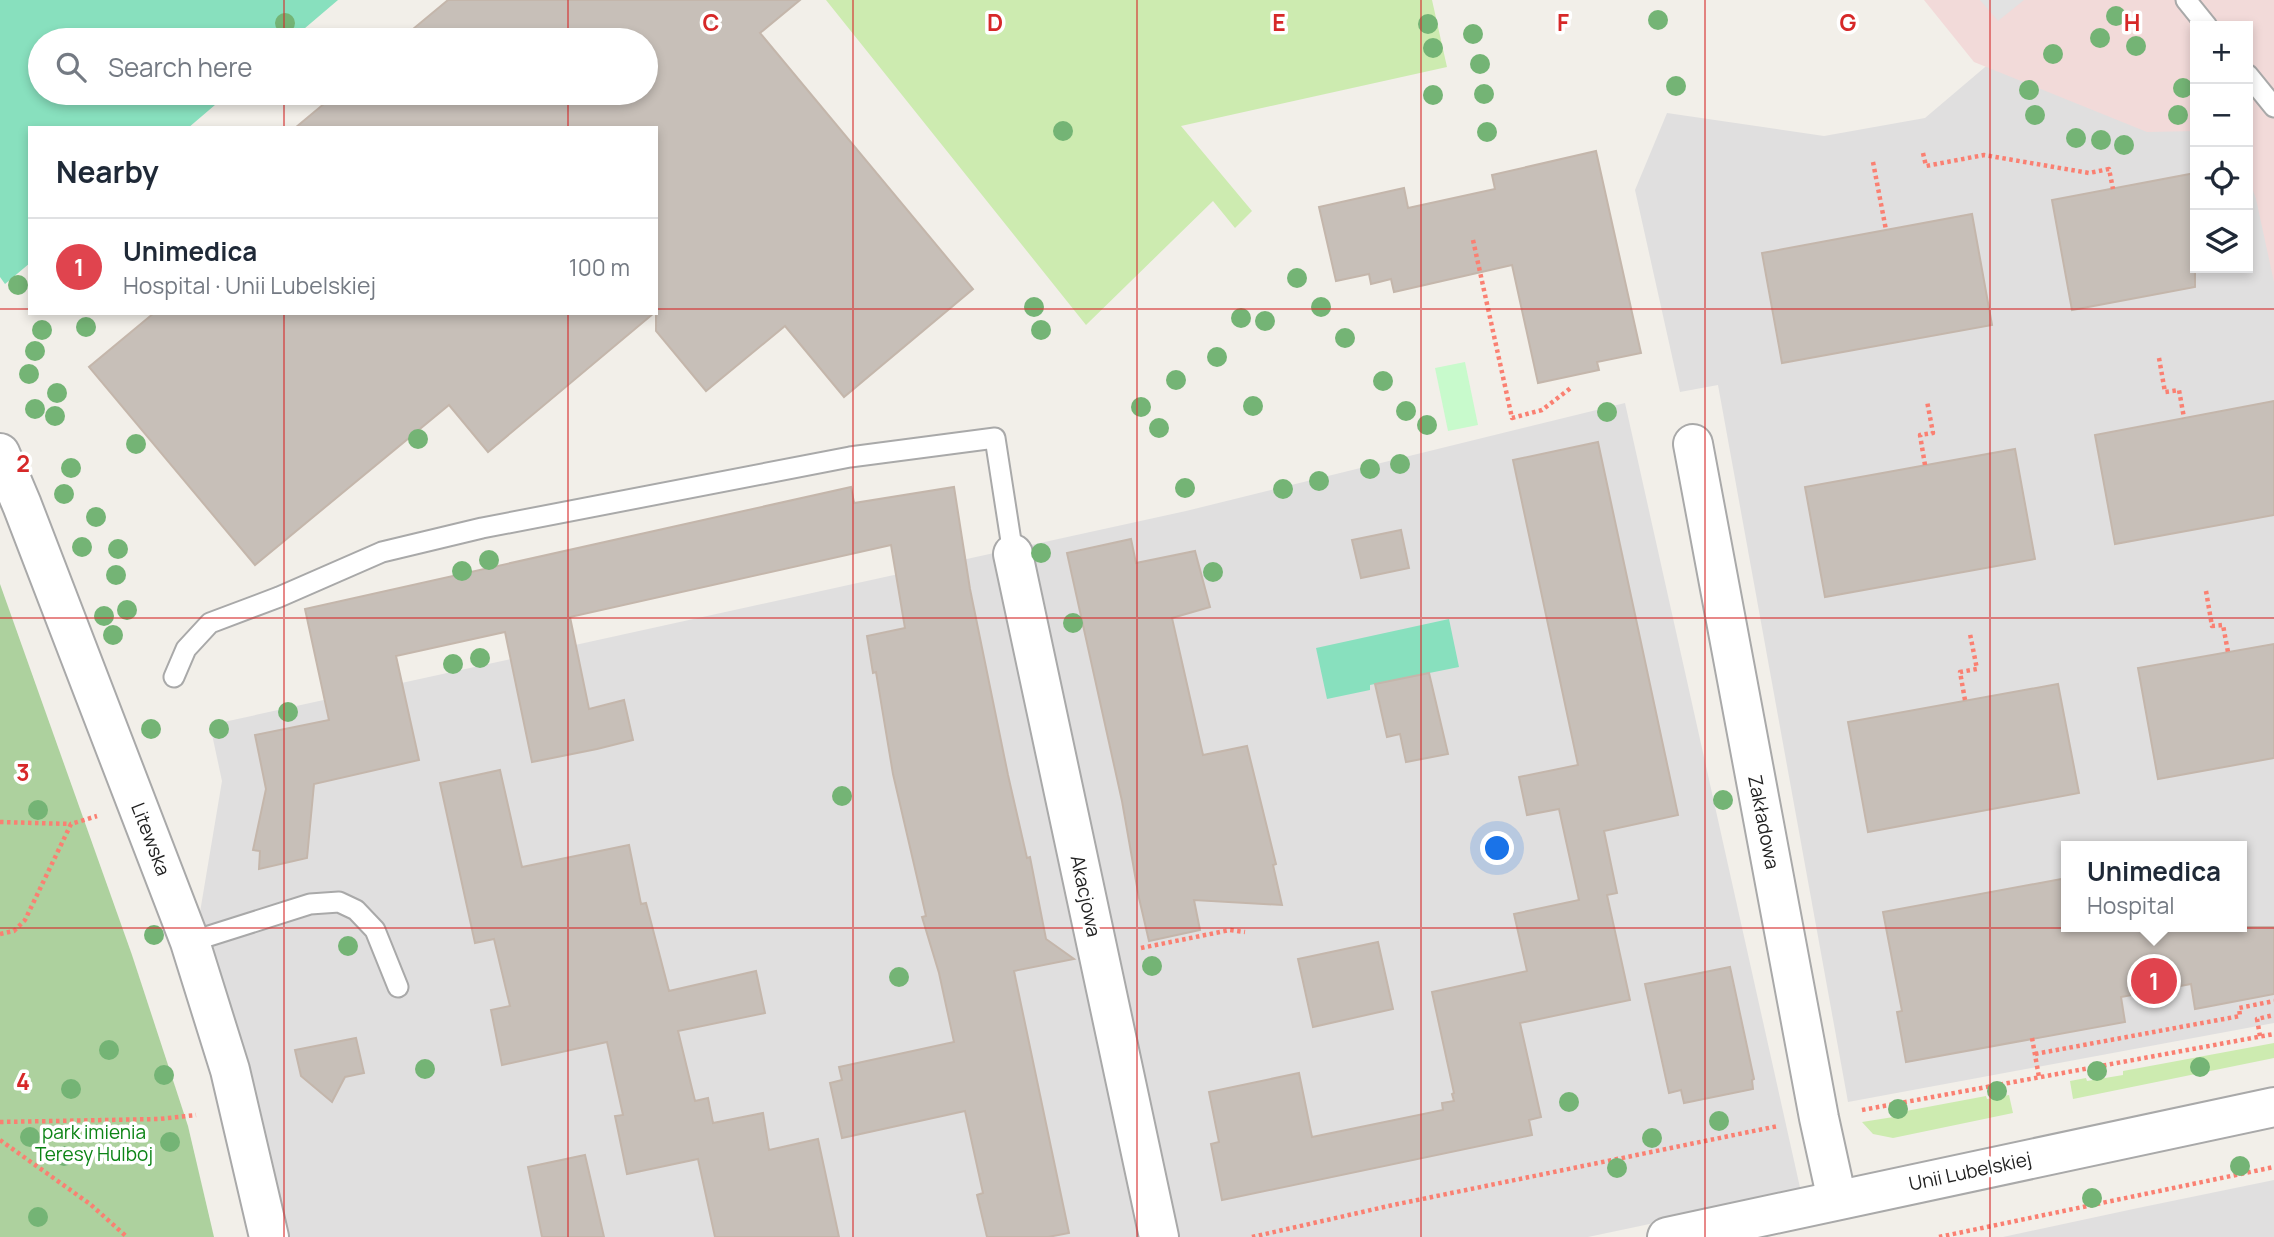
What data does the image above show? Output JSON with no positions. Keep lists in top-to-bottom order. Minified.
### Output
{"streets":{"street":["Zakładowa","Litewska","Akacjowa","Unii Lubelskiej"]},"crossings":[["Zakładowa","Unii Lubelskiej"]],"parks":["park imienia Teresy Hulboj"],"page":{"map_buttons":["+","−"],"search":"Search here","heading":"Nearby","list":[{"mark":"1","name":"Unimedica","note":"Hospital · Unii Lubelskiej","value":"100 m"}],"popup":["Unimedica","Hospital"],"pins":"1"},"grid":{"columns":["C","D","E","F","G","H"],"rows":["2","3","4"]}}
